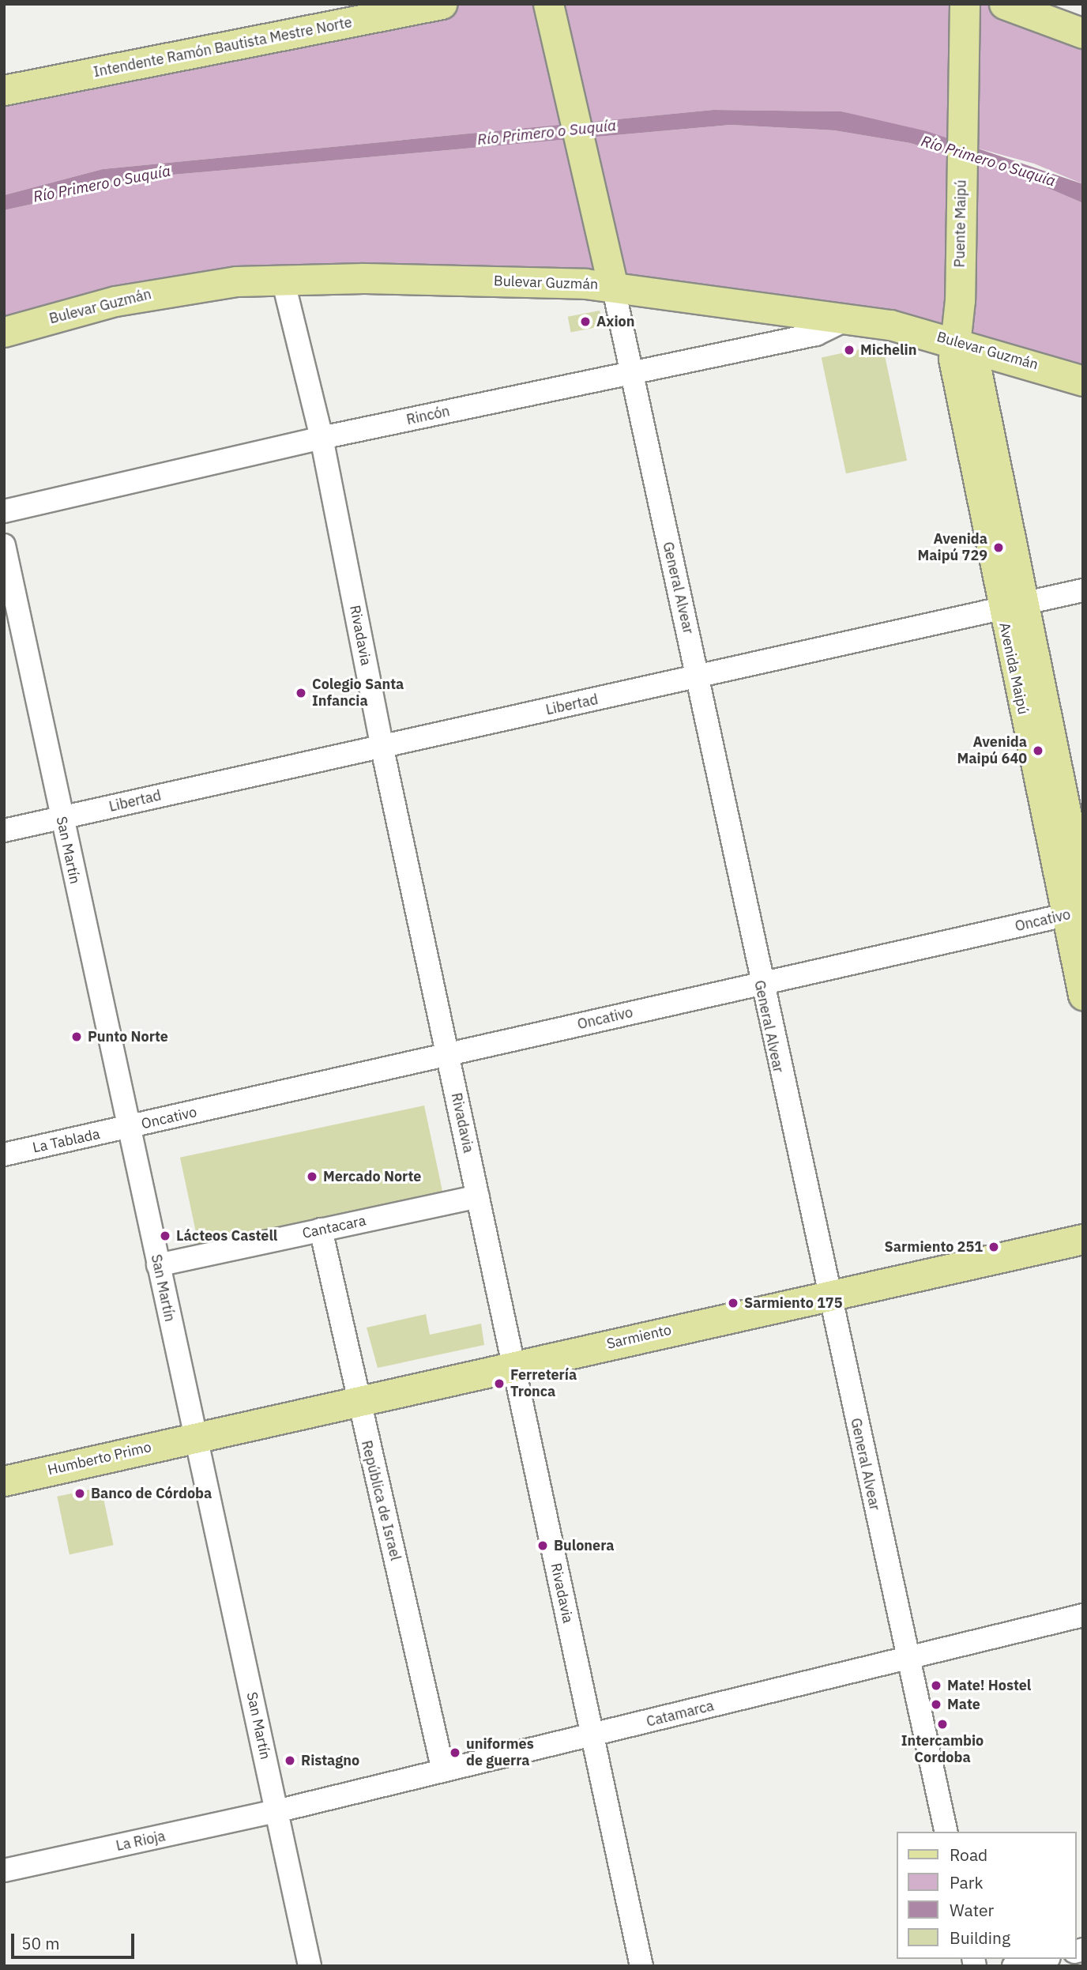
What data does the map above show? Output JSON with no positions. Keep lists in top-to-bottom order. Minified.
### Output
{"streets":{"main road":["Intendente Ramón Bautista Mestre Norte","Puente Maipú","Bulevar Guzmán","General Alvear","Avenida Maipú","Sarmiento","Humberto Primo"],"street":["Rincón","Rivadavia","Libertad","San Martín","Oncativo","La Tablada","Cantacara","República de Israel","Catamarca","La Rioja"]},"crossings":[["Puente Maipú","Bulevar Guzmán"],["Puente Maipú","Avenida Maipú"],["Bulevar Guzmán","Rincón"],["Bulevar Guzmán","General Alvear"],["Bulevar Guzmán","Rivadavia"],["Bulevar Guzmán","Avenida Maipú"],["Rincón","General Alvear"],["Rincón","Rivadavia"],["General Alvear","Libertad"],["General Alvear","Oncativo"],["General Alvear","Sarmiento"],["General Alvear","Catamarca"],["Rivadavia","Libertad"],["Rivadavia","Oncativo"],["Rivadavia","Cantacara"],["Rivadavia","Sarmiento"],["Rivadavia","Catamarca"],["Avenida Maipú","Libertad"],["Avenida Maipú","Oncativo"],["Libertad","San Martín"],["San Martín","Oncativo"],["San Martín","La Tablada"],["San Martín","Cantacara"],["San Martín","Sarmiento"],["San Martín","Humberto Primo"],["San Martín","Catamarca"],["San Martín","La Rioja"],["Oncativo","La Tablada"],["Cantacara","República de Israel"],["Sarmiento","Humberto Primo"],["Sarmiento","República de Israel"],["República de Israel","Catamarca"],["Catamarca","La Rioja"]],"water":["Río Primero o Suquía"],"places":["Axion","Michelin","Avenida Maipú 729","Colegio Santa Infancia","Avenida Maipú 640","Punto Norte","Mercado Norte","Lácteos Castell","Sarmiento 251","Sarmiento 175","Ferretería Tronca","Banco de Córdoba","Bulonera","Mate! Hostel","Mate","Intercambio Cordoba","uniformes de guerra","Ristagno"],"legend":["Road","Park","Water","Building"],"scale_bar":"50 m"}
